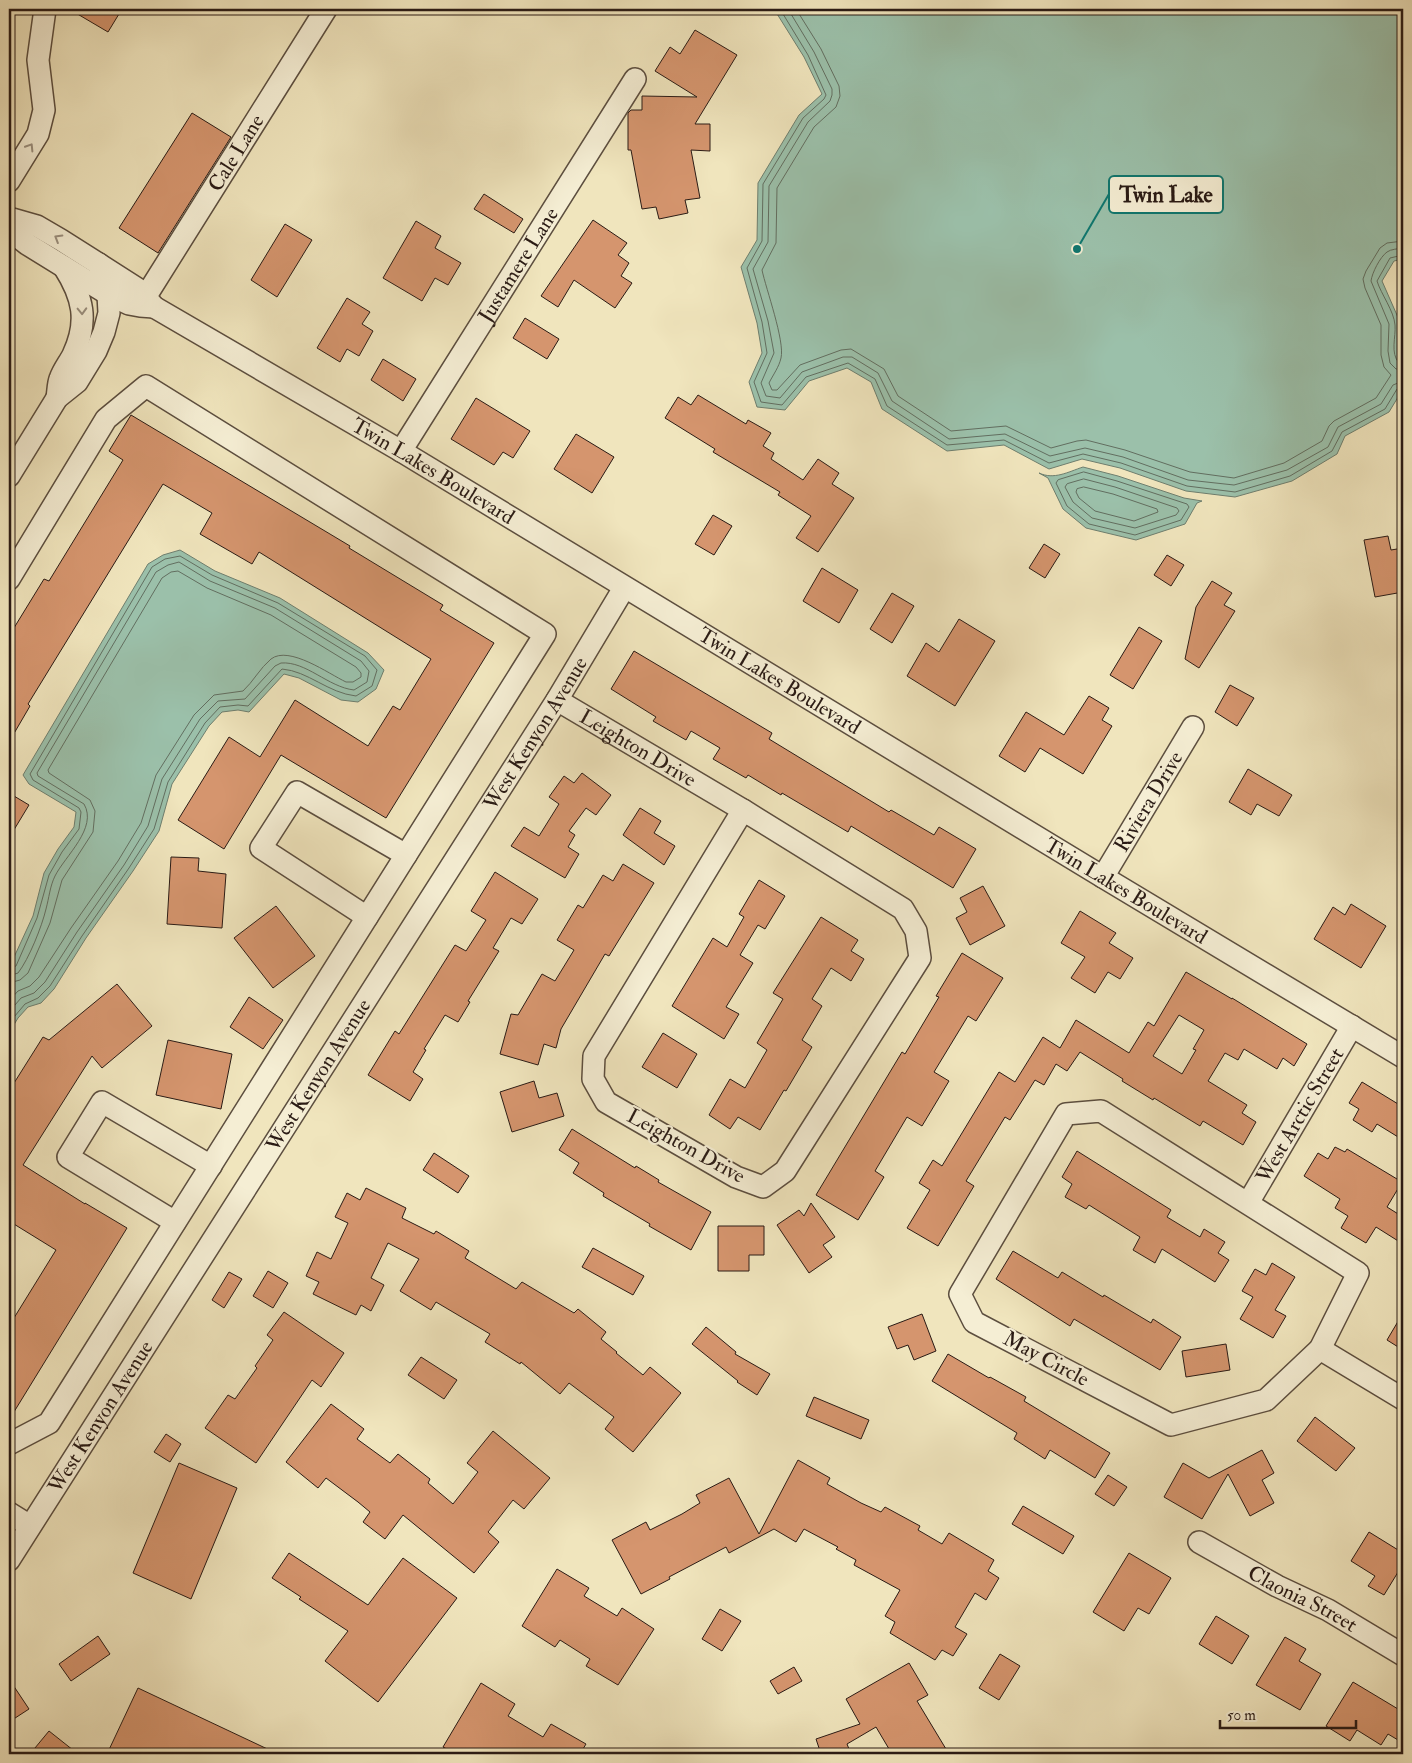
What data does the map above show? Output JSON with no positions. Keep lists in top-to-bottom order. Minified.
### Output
{"streets":{"street":["Cale Lane","Justamere Lane","Twin Lakes Boulevard","West Kenyon Avenue","Leighton Drive","Riviera Drive","West Arctic Street","May Circle","Claonia Street"]},"crossings":[["Cale Lane","Twin Lakes Boulevard"],["Justamere Lane","Twin Lakes Boulevard"],["Twin Lakes Boulevard","West Kenyon Avenue"],["Twin Lakes Boulevard","Riviera Drive"],["Twin Lakes Boulevard","West Arctic Street"],["West Kenyon Avenue","Leighton Drive"],["West Arctic Street","May Circle"]],"places":["Twin Lake"],"scale_bar":"50 m"}
